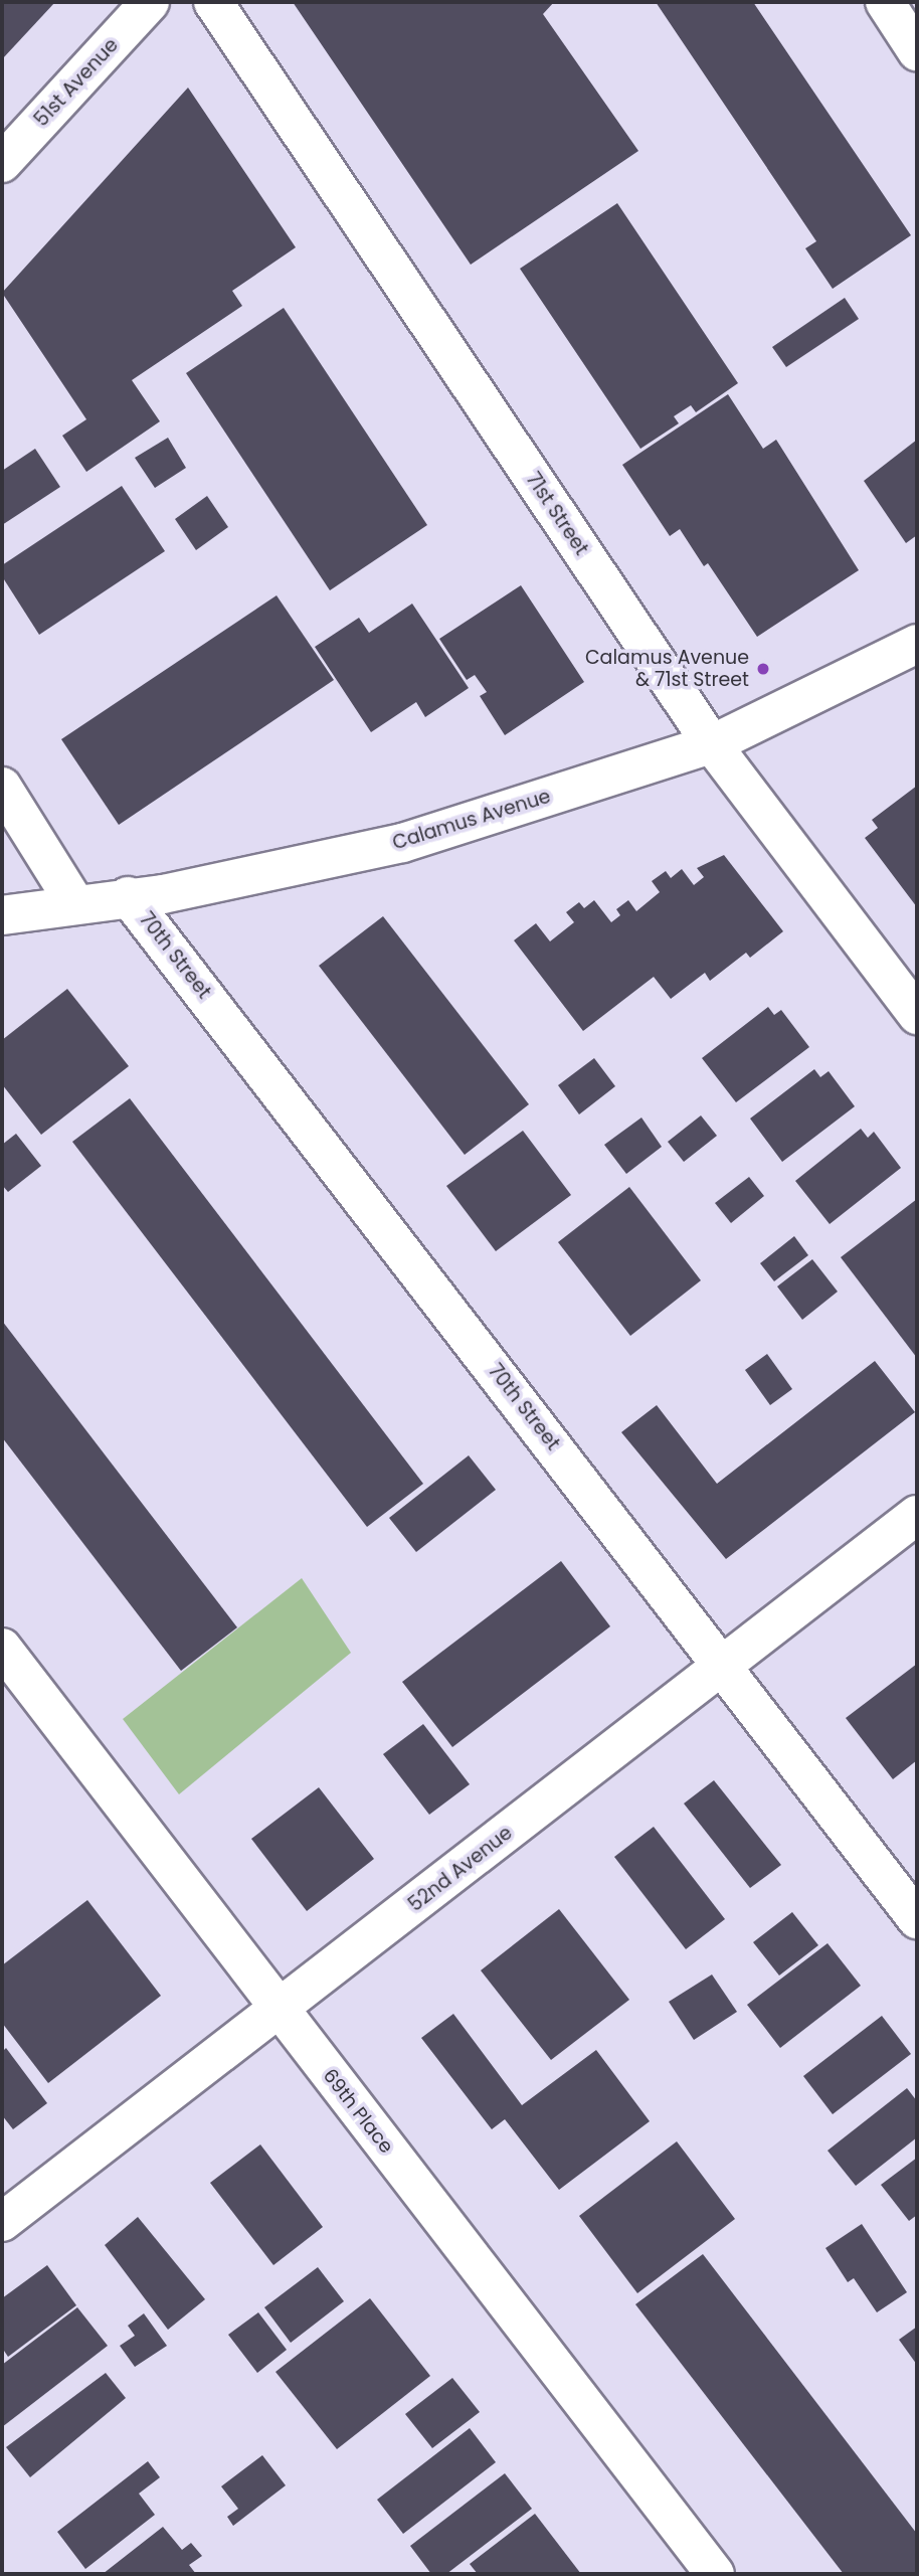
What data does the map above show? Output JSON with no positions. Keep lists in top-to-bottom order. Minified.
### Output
{"streets":{"street":["51st Avenue","71st Street","Calamus Avenue","70th Street","52nd Avenue","69th Place"]},"crossings":[["71st Street","Calamus Avenue"],["Calamus Avenue","70th Street"],["70th Street","52nd Avenue"],["52nd Avenue","69th Place"]],"places":["Calamus Avenue & 71st Street"]}
